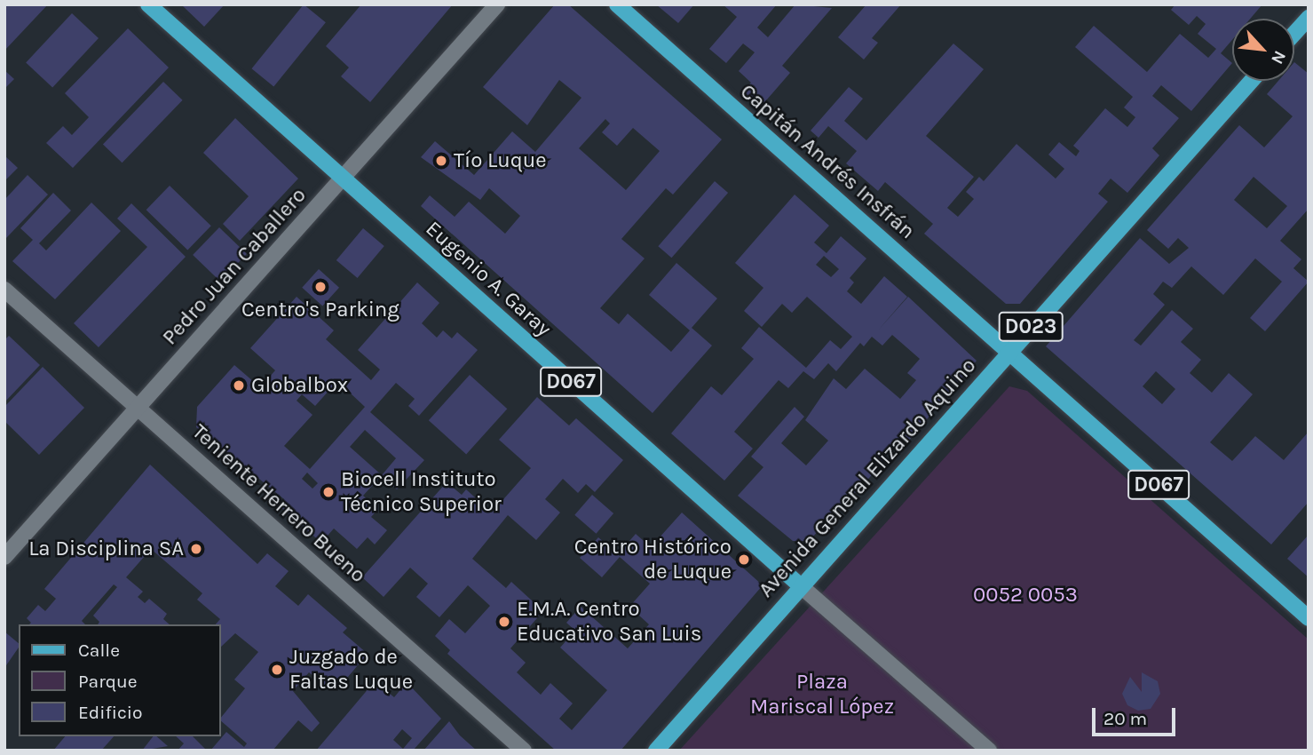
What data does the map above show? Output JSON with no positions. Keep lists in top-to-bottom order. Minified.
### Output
{"streets":{"main road":["Capitán Andrés Insfrán","Eugenio A. Garay","D023","D067","Avenida General Elizardo Aquino"],"street":["Pedro Juan Caballero","Teniente Herrero Bueno"]},"crossings":[["Capitán Andrés Insfrán","D067"],["Capitán Andrés Insfrán","Avenida General Elizardo Aquino"],["Pedro Juan Caballero","Eugenio A. Garay"],["Pedro Juan Caballero","Teniente Herrero Bueno"],["Eugenio A. Garay","Avenida General Elizardo Aquino"],["D067","Avenida General Elizardo Aquino"]],"parks":["0052 0053","Plaza Mariscal López"],"places":["Tío Luque","Centro's Parking","Globalbox","Biocell Instituto Técnico Superior","La Disciplina SA","Centro Histórico de Luque","E.M.A. Centro Educativo San Luis","Juzgado de Faltas Luque"],"legend":["Calle","Parque","Edificio"],"scale_bar":"20 m","north":"bottom right"}
